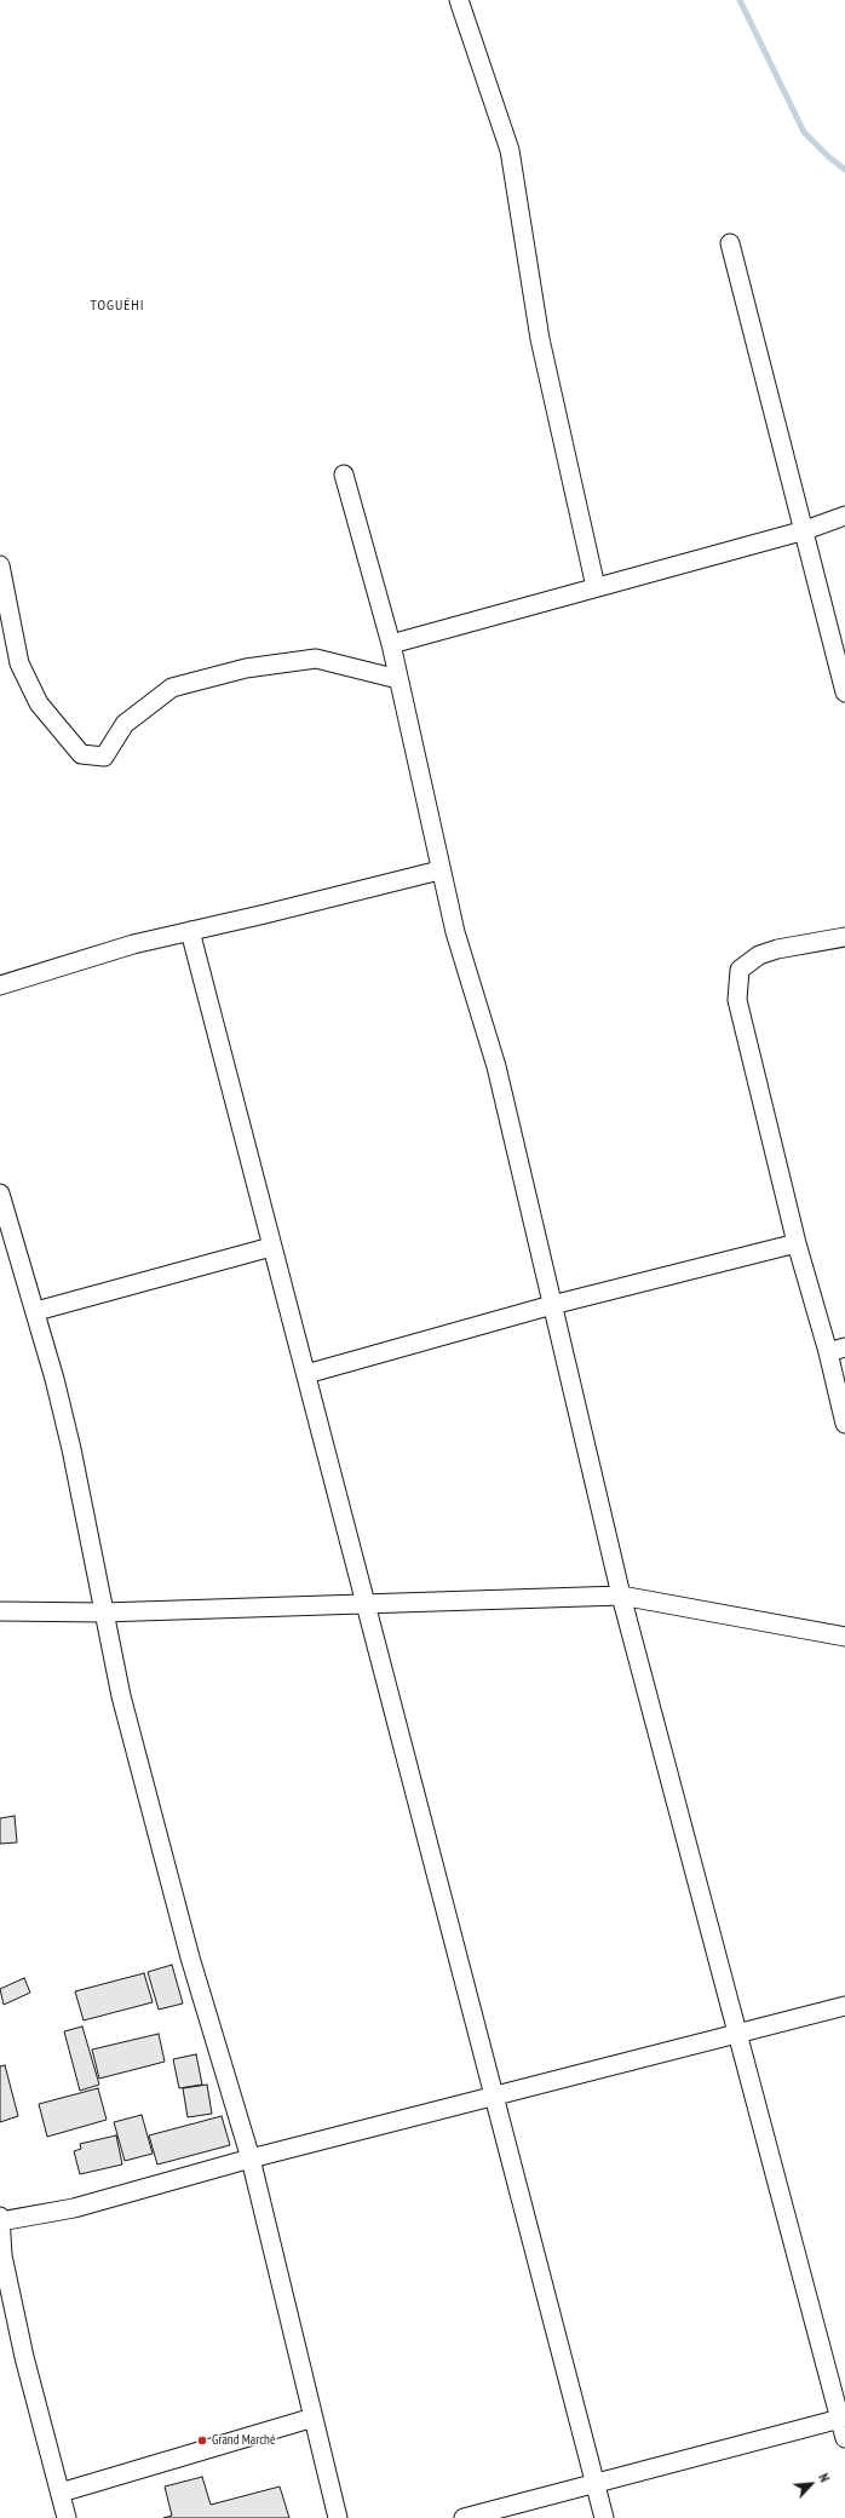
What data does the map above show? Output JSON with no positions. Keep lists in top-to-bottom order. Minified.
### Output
{"districts":["TOGUÉHI"],"places":["Grand Marché"],"north":"top right"}
